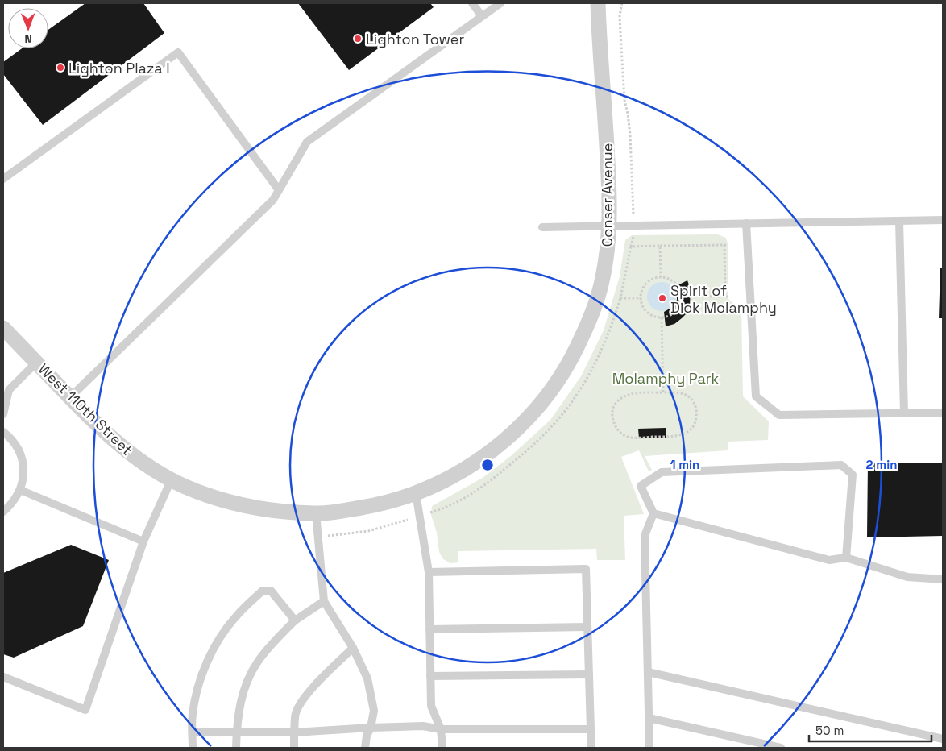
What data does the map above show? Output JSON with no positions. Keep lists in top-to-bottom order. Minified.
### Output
{"streets":{"street":["Conser Avenue","West 110th Street"]},"crossings":[["Conser Avenue","West 110th Street"]],"parks":["Molamphy Park"],"places":["Lighton Tower","Lighton Plaza I","Spirit of Dick Molamphy"],"scale_bar":"50 m","north":"bottom","rings":["1 min","2 min"]}
